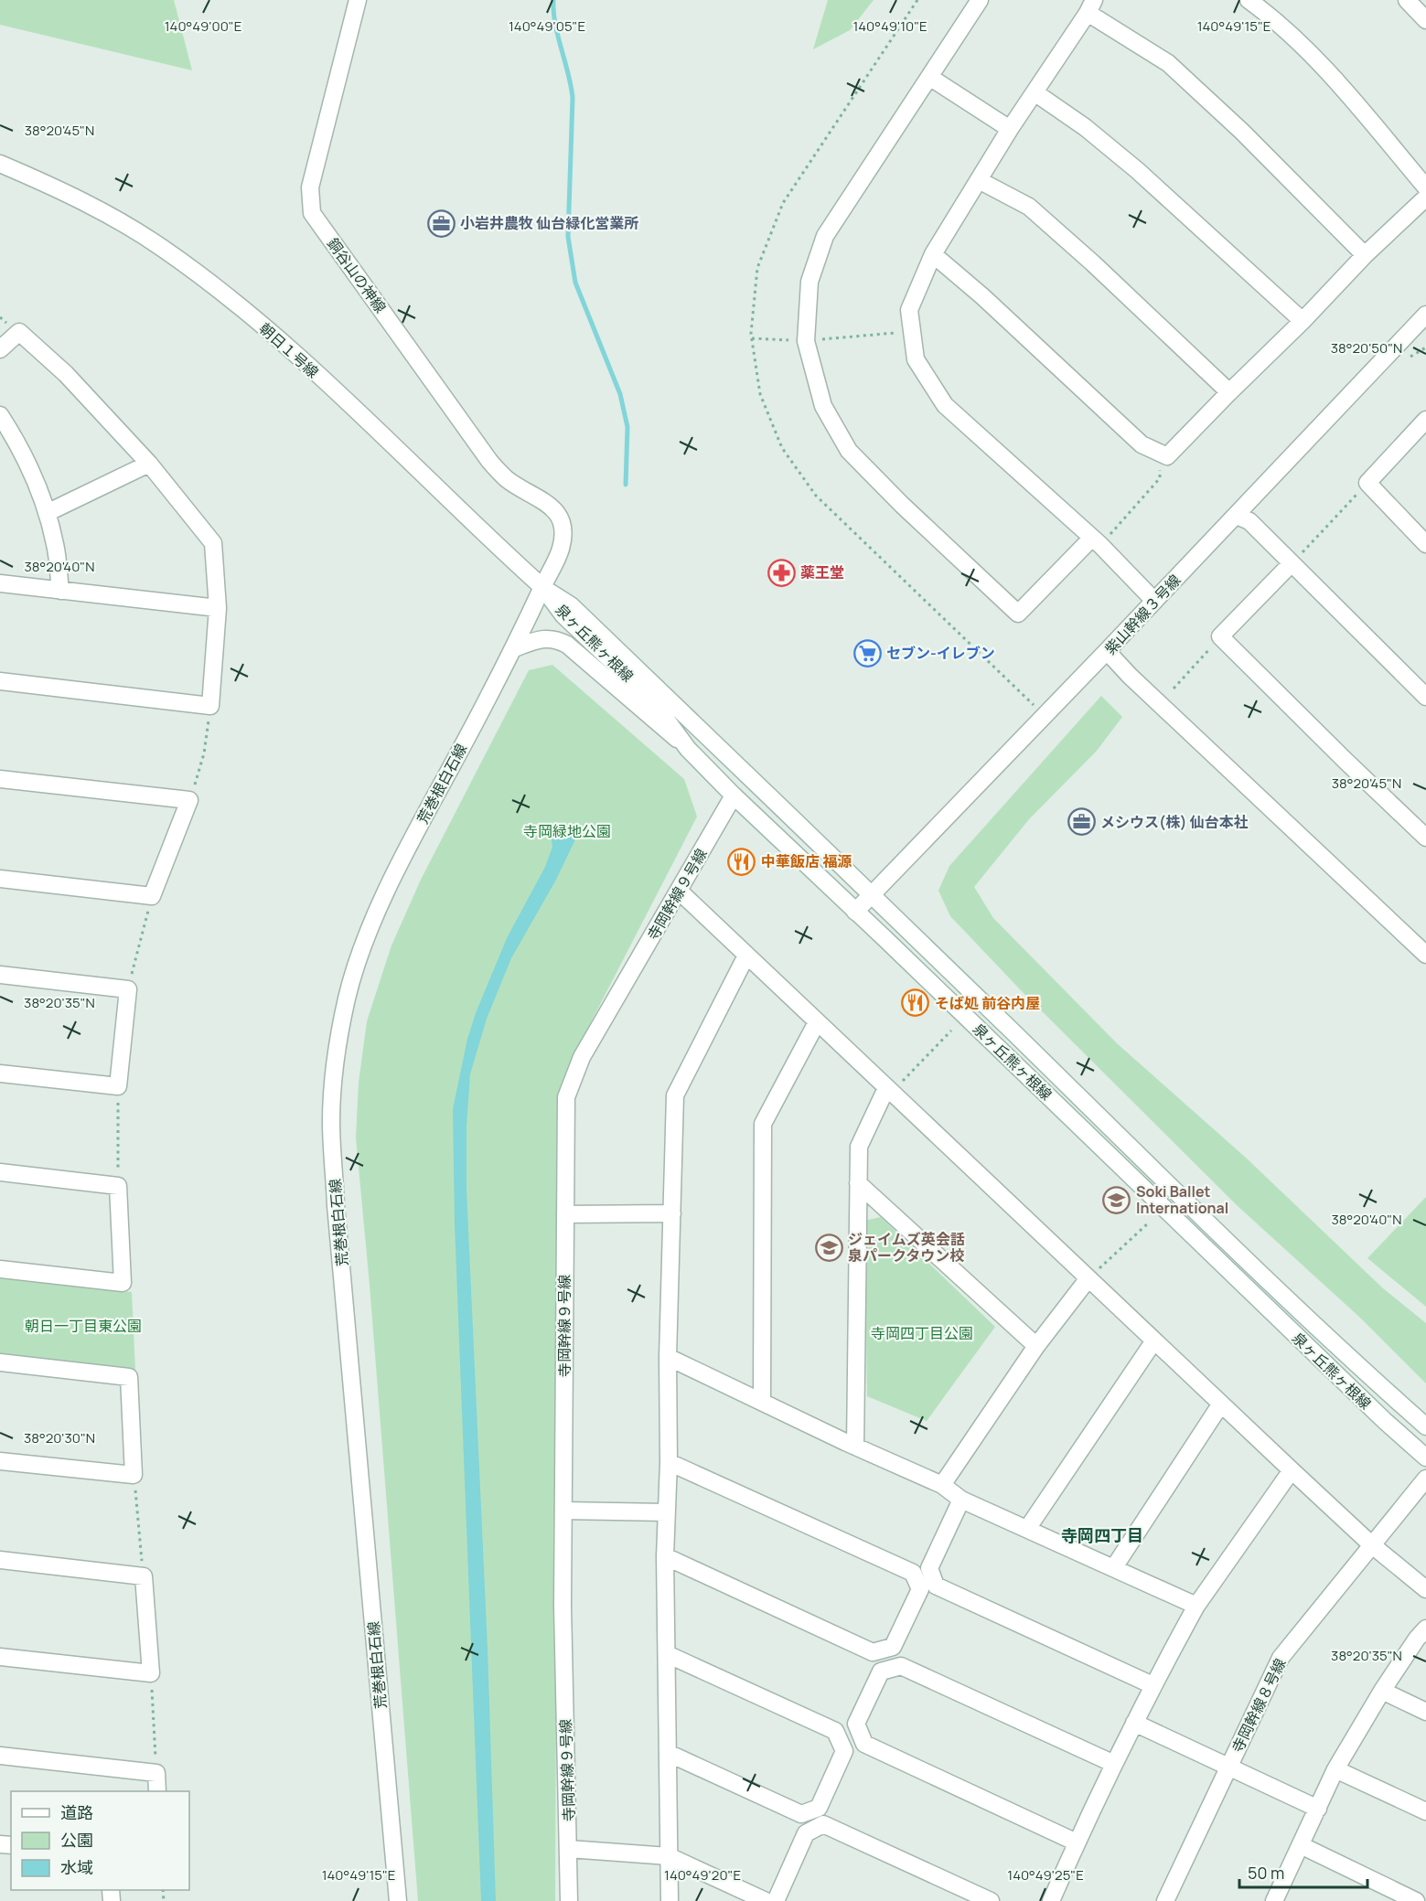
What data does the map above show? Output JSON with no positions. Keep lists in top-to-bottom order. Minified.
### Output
{"streets":{"street":["銅谷山の神線","朝日１号線","紫山幹線３号線","泉ヶ丘熊ヶ根線","荒巻根白石線","寺岡幹線９号線","寺岡幹線８号線"]},"crossings":[["銅谷山の神線","朝日１号線"],["銅谷山の神線","泉ヶ丘熊ヶ根線"],["銅谷山の神線","荒巻根白石線"],["朝日１号線","泉ヶ丘熊ヶ根線"],["朝日１号線","荒巻根白石線"],["紫山幹線３号線","泉ヶ丘熊ヶ根線"],["泉ヶ丘熊ヶ根線","荒巻根白石線"],["泉ヶ丘熊ヶ根線","寺岡幹線９号線"]],"districts":["寺岡四丁目"],"parks":["寺岡緑地公園","朝日一丁目東公園","寺岡四丁目公園"],"places":{"office":["小岩井農牧 仙台緑化営業所","メシウス(株) 仙台本社"],"pharmacy":["薬王堂"],"supermarket":["セブン-イレブン"],"restaurant":["中華飯店 福源","そば処 前谷内屋"],"school or university":["Soki Ballet International","ジェイムズ英会話 泉パークタウン校"]},"legend":["道路","公園","水域"],"scale_bar":"50 m","coordinates":["140°49'00\"E","140°49'05\"E","140°49'10\"E","140°49'15\"E","38°20'45\"N","38°20'50\"N","38°20'40\"N","38°20'35\"N","38°20'30\"N","140°49'20\"E","140°49'25\"E"]}
